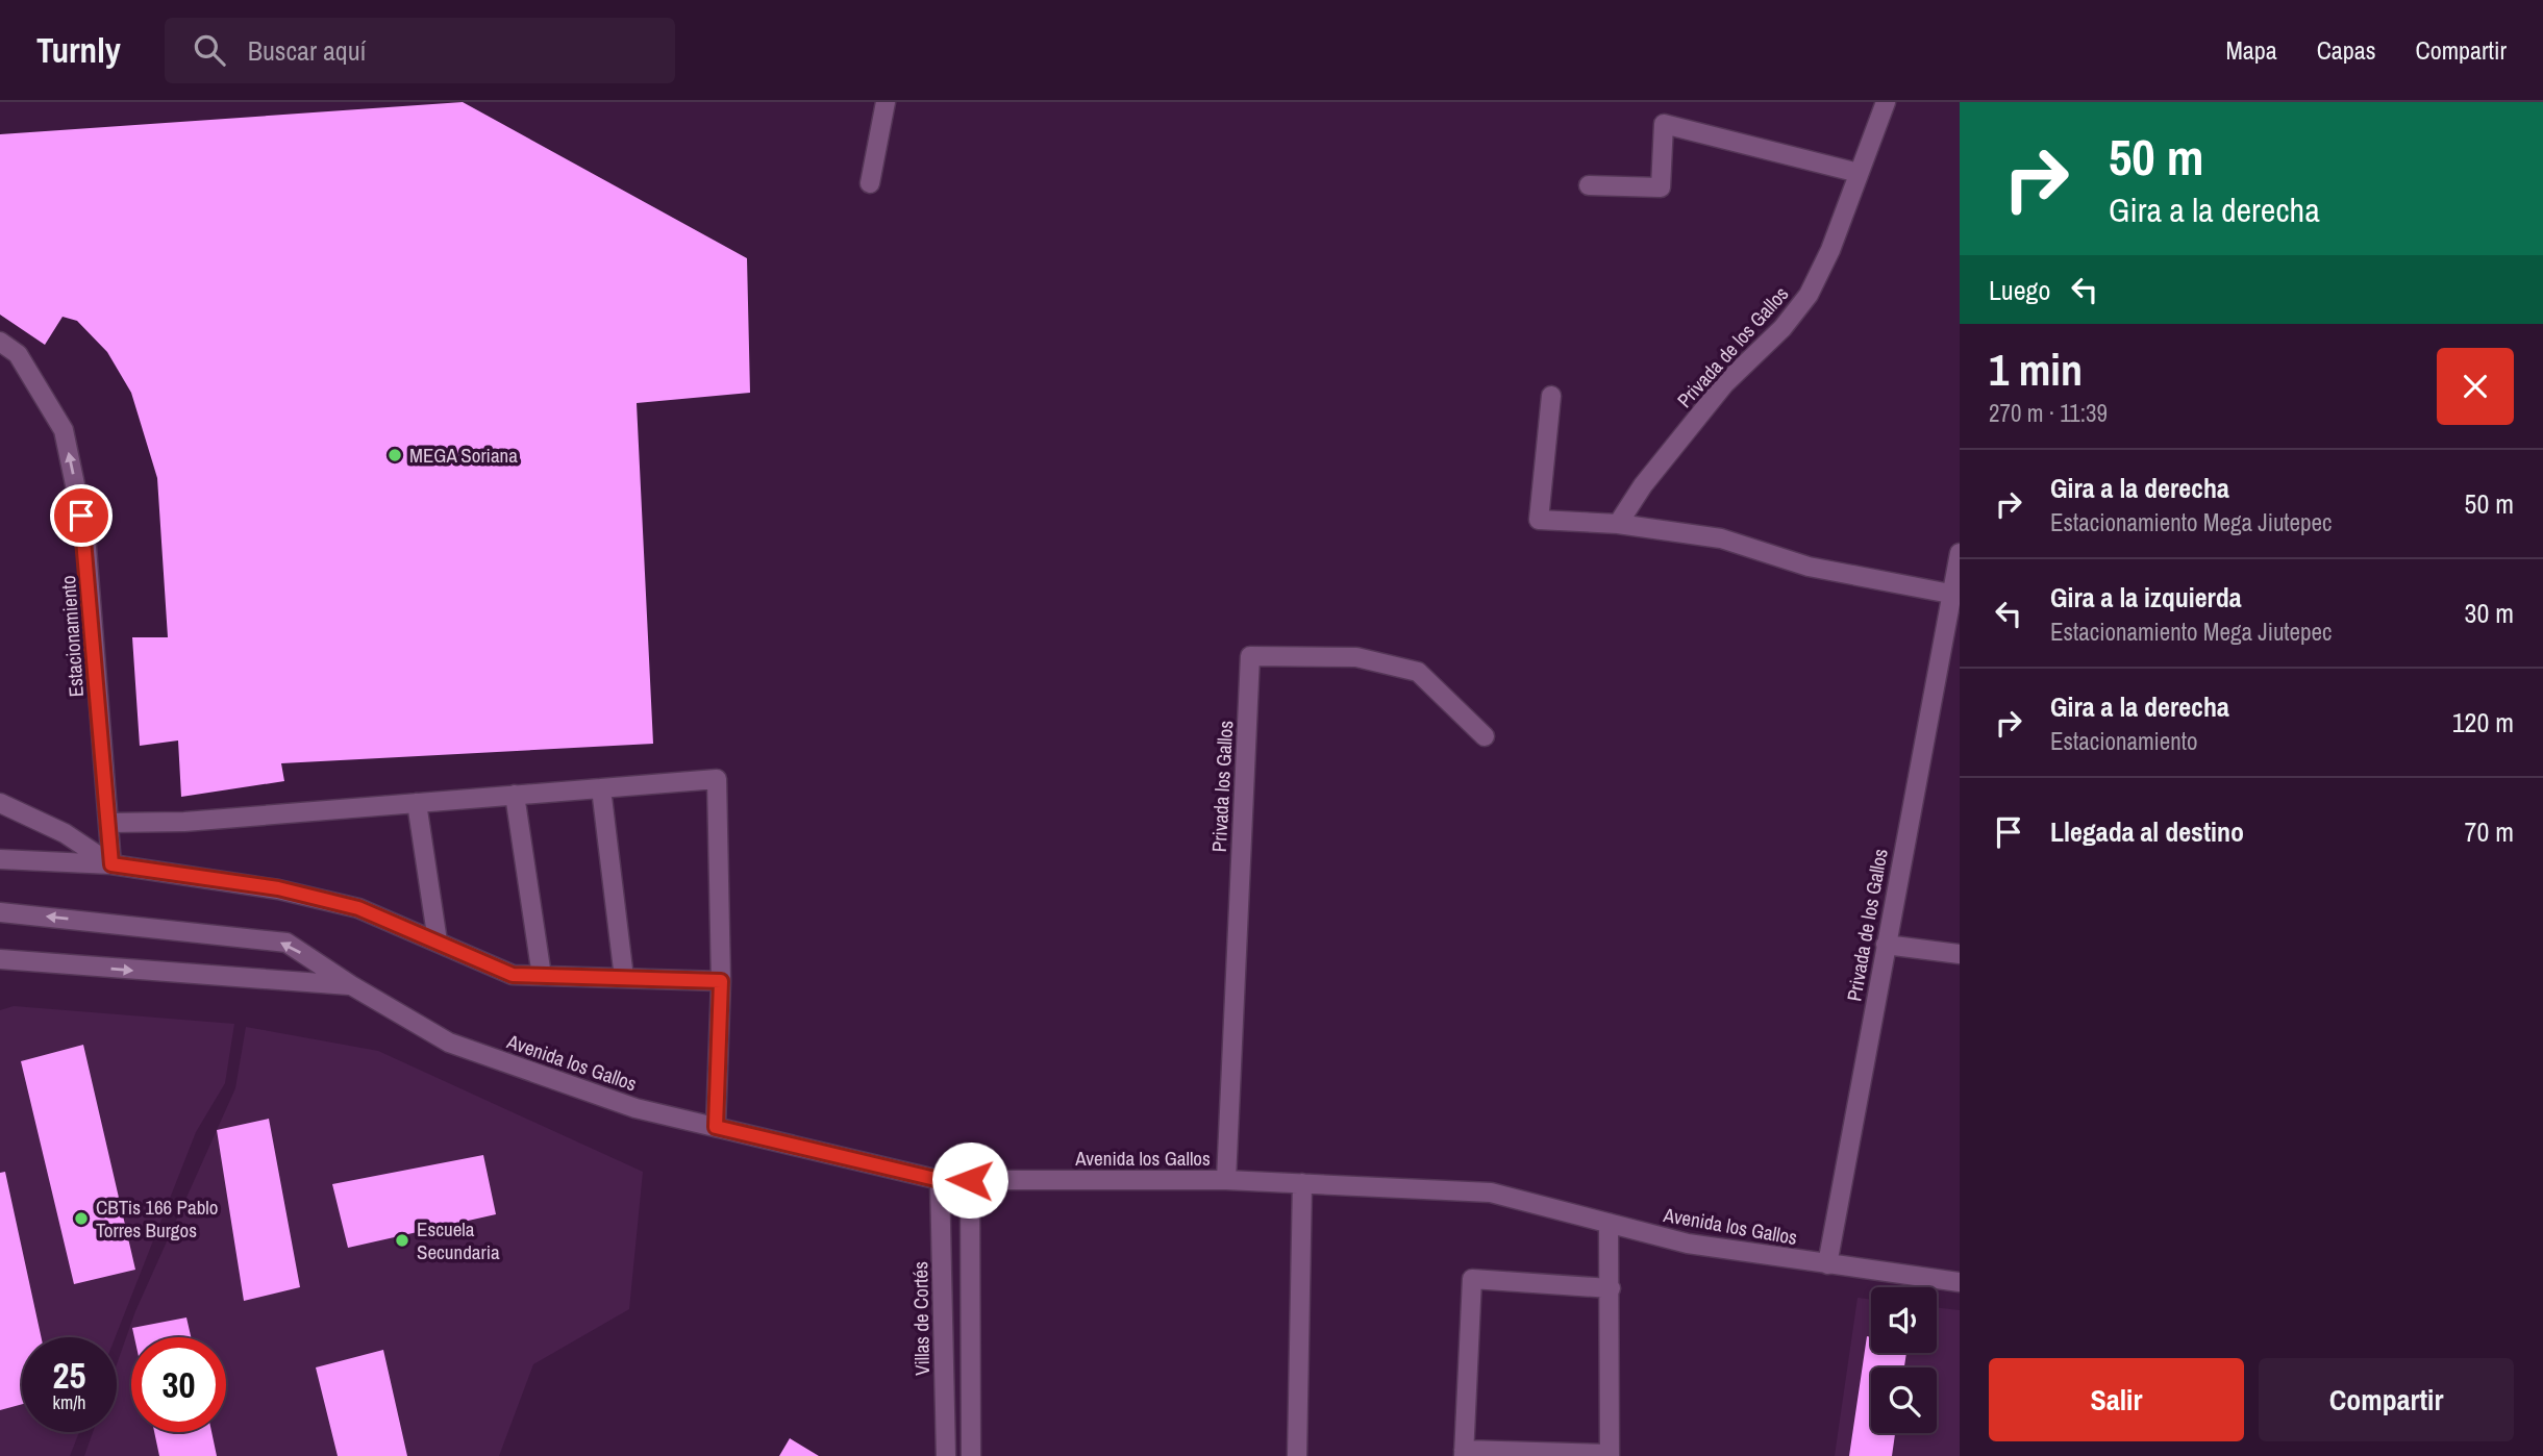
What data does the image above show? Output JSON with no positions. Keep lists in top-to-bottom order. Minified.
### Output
{"streets":{"street":["Privada de los Gallos","Estacionamiento","Privada los Gallos","Avenida los Gallos","Villas de Cortés"]},"crossings":[["Privada de los Gallos","Avenida los Gallos"],["Privada los Gallos","Avenida los Gallos"],["Avenida los Gallos","Villas de Cortés"]],"one_way":["Estacionamiento"],"places":["MEGA Soriana","CBTis 166 Pablo Torres Burgos","Escuela Secundaria"],"page":{"header":"Turnly","search":"Buscar aquí","nav":["Mapa","Capas","Compartir"],"turn":["50 m","Gira a la derecha"],"then":"Luego","heading":["1 min","270 m · 11:39"],"list":[{"name":"Gira a la derecha","note":"Estacionamiento Mega Jiutepec","value":"50 m"},{"name":"Gira a la izquierda","note":"Estacionamiento Mega Jiutepec","value":"30 m"},{"name":"Gira a la derecha","note":"Estacionamiento","value":"120 m"},{"name":"Llegada al destino","value":"70 m"}],"speed":"25 km/h","limit":"30","buttons":["Salir","Compartir"]}}
